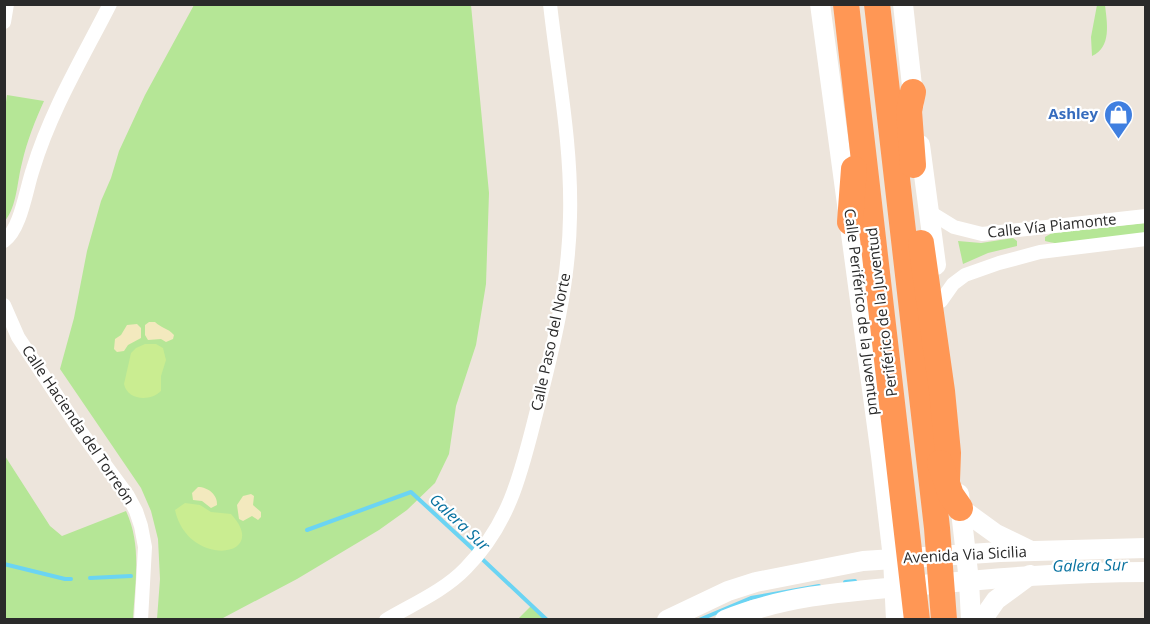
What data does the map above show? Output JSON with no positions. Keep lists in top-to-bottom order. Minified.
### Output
{"streets":{"highway":["Periférico de la Juventud"],"main road":["Calle Periférico de la Juventud","Avenida Via Sicilia"],"street":["Calle Vía Piamonte","Calle Paso del Norte","Calle Hacienda del Torreón"]},"crossings":[["Calle Periférico de la Juventud","Avenida Via Sicilia"]],"water":["Galera Sur"],"places":{"shop":["Ashley"]}}
